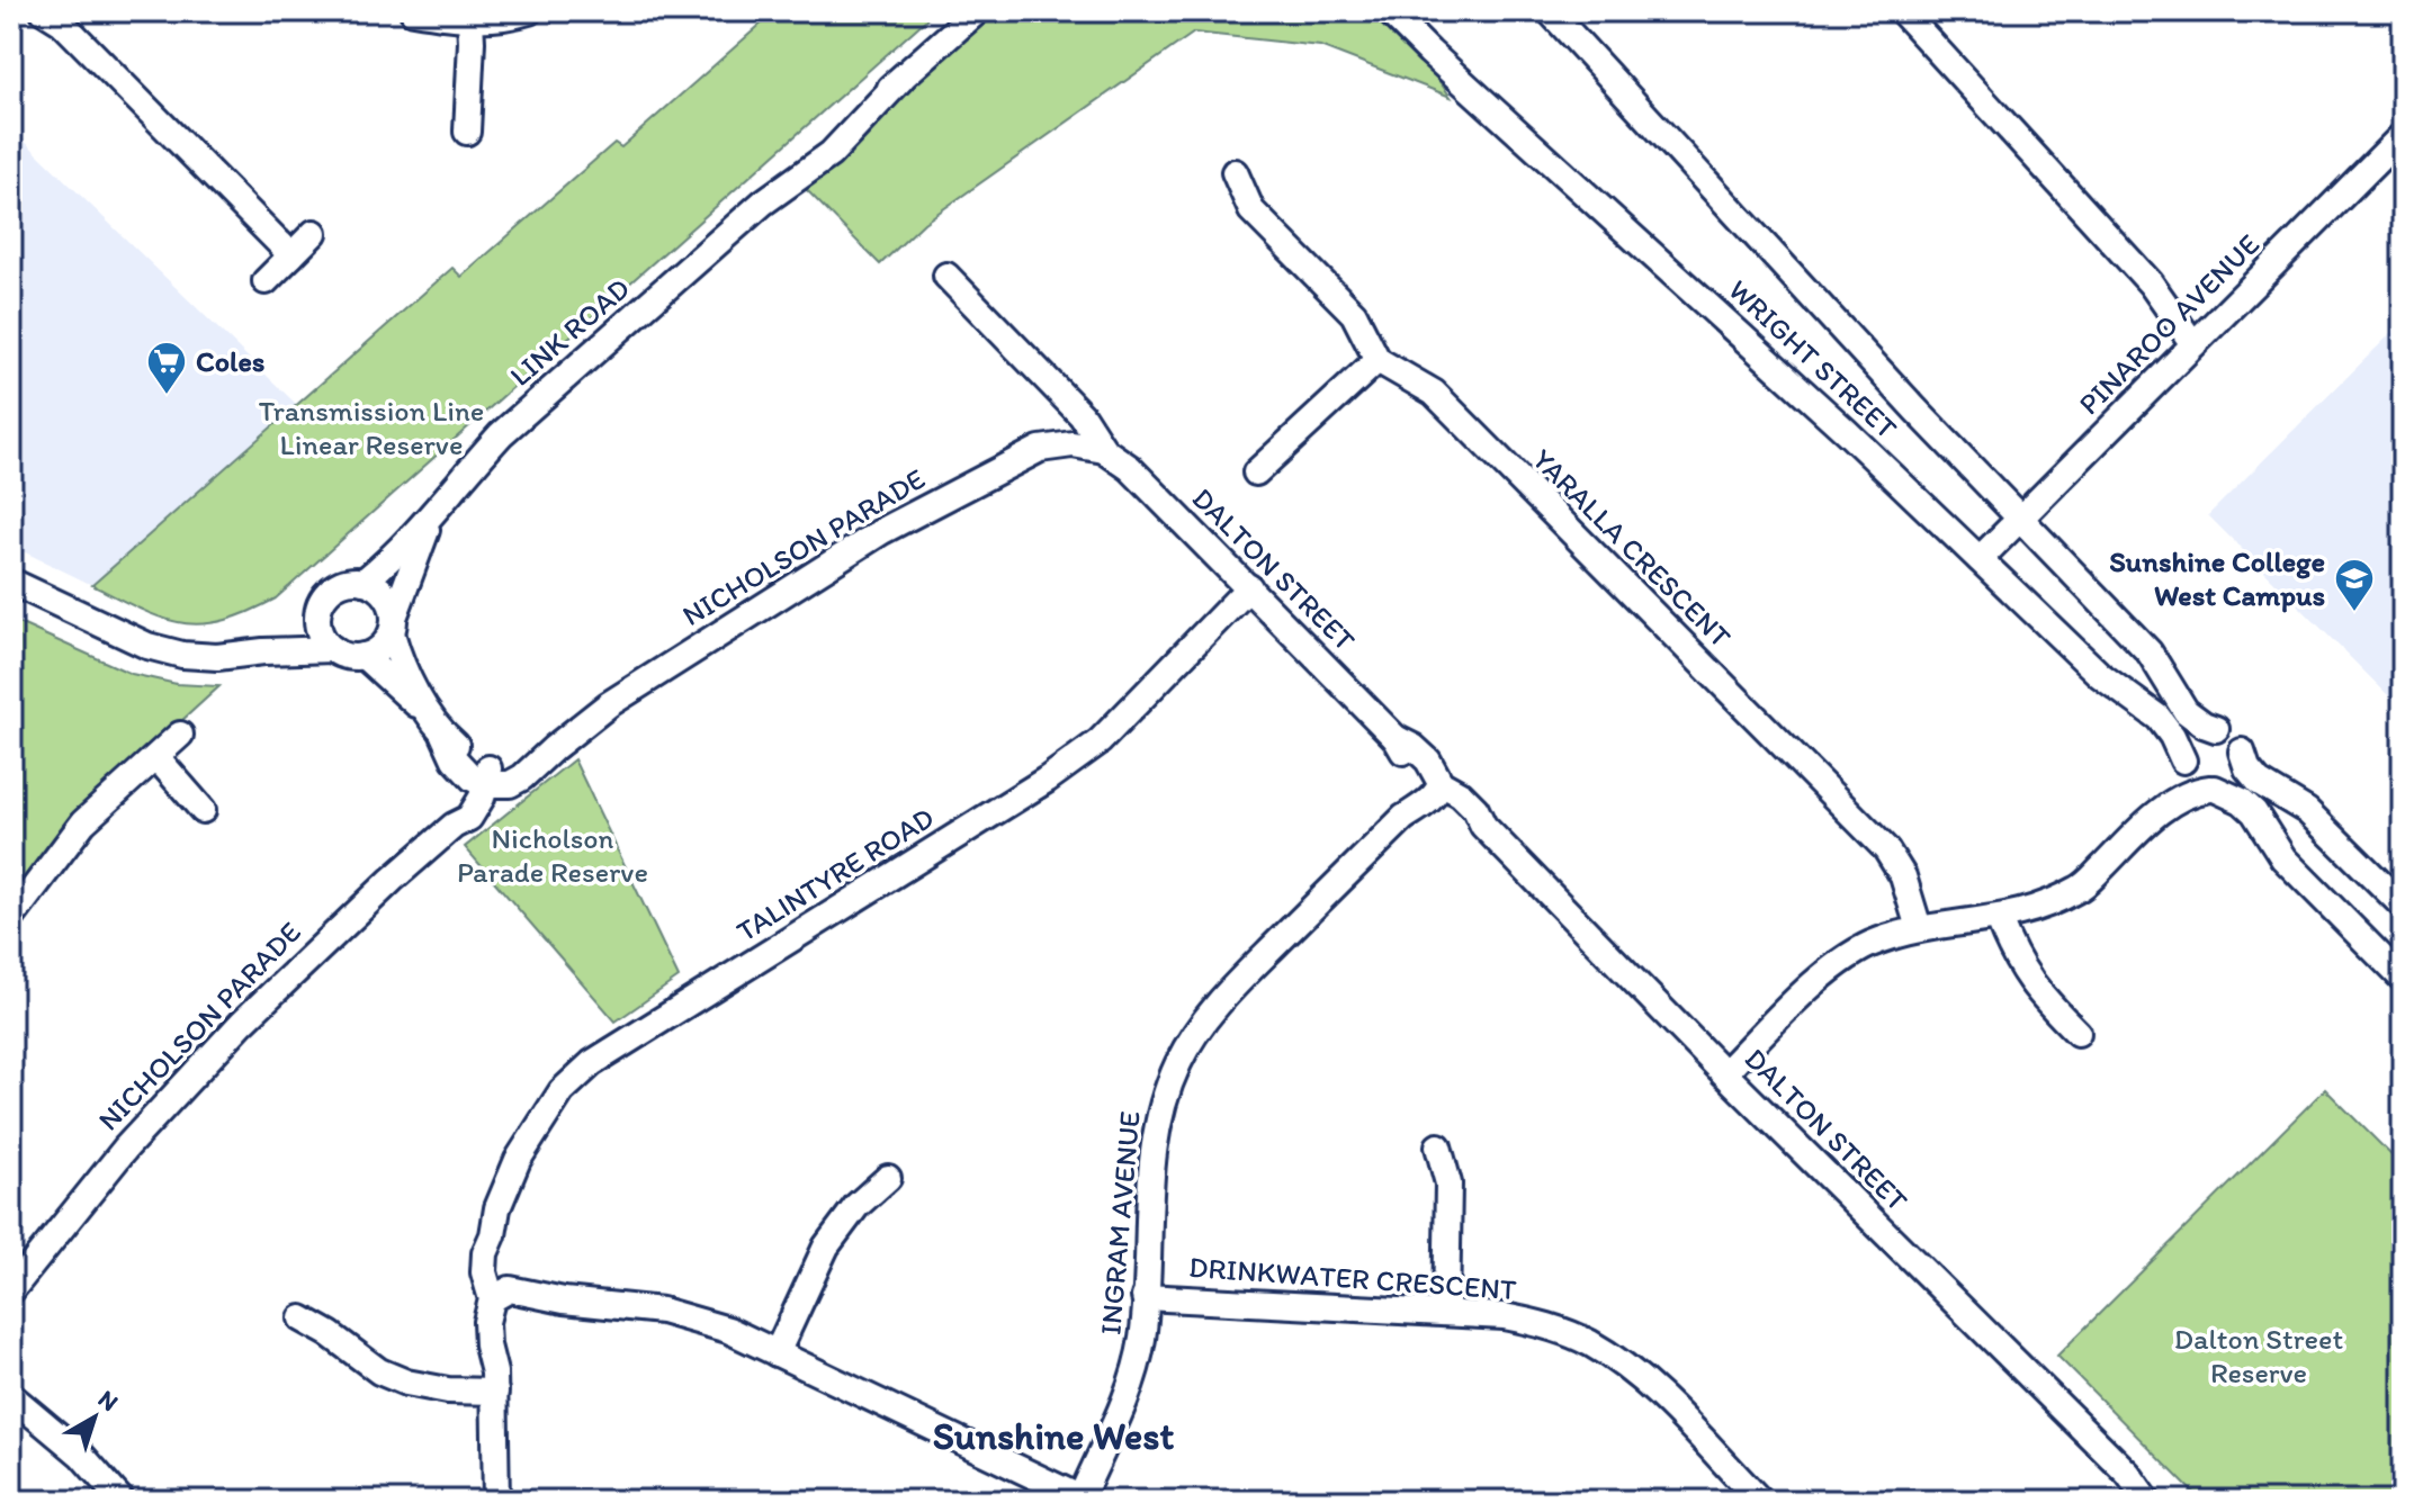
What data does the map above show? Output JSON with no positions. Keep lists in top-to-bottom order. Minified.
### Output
{"streets":{"street":["PINAROO AVENUE","LINK ROAD","WRIGHT STREET","NICHOLSON PARADE","YARALLA CRESCENT","DALTON STREET","TALINTYRE ROAD","INGRAM AVENUE","DRINKWATER CRESCENT"]},"crossings":[["PINAROO AVENUE","WRIGHT STREET"],["NICHOLSON PARADE","DALTON STREET"],["DALTON STREET","TALINTYRE ROAD"],["DALTON STREET","INGRAM AVENUE"],["INGRAM AVENUE","DRINKWATER CRESCENT"]],"districts":["Sunshine West"],"parks":["Transmission Line Linear Reserve","Nicholson Parade Reserve","Dalton Street Reserve"],"places":{"supermarket":["Coles"],"school or university":["Sunshine College West Campus"]},"north":"top right"}
